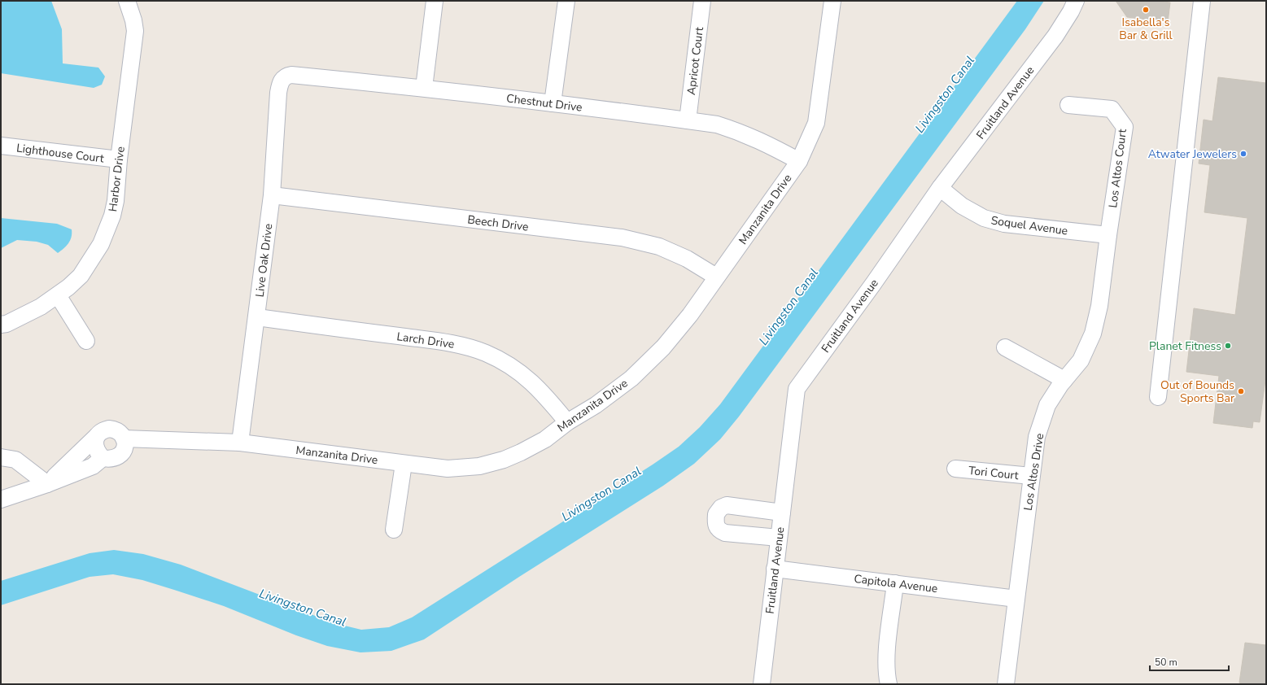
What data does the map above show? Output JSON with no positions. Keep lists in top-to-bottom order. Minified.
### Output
{"streets":{"street":["Apricot Court","Chestnut Drive","Fruitland Avenue","Lighthouse Court","Los Altos Court","Harbor Drive","Manzanita Drive","Beech Drive","Soquel Avenue","Live Oak Drive","Larch Drive","Los Altos Drive","Tori Court","Capitola Avenue"]},"crossings":[["Apricot Court","Chestnut Drive"],["Chestnut Drive","Manzanita Drive"],["Chestnut Drive","Live Oak Drive"],["Fruitland Avenue","Soquel Avenue"],["Fruitland Avenue","Capitola Avenue"],["Lighthouse Court","Harbor Drive"],["Los Altos Court","Soquel Avenue"],["Los Altos Court","Los Altos Drive"],["Manzanita Drive","Beech Drive"],["Manzanita Drive","Live Oak Drive"],["Manzanita Drive","Larch Drive"],["Beech Drive","Live Oak Drive"],["Soquel Avenue","Los Altos Drive"],["Live Oak Drive","Larch Drive"],["Los Altos Drive","Tori Court"],["Los Altos Drive","Capitola Avenue"]],"water":["Livingston Canal"],"places":["Isabella's Bar & Grill","Atwater Jewelers","Planet Fitness","Out of Bounds Sports Bar"],"scale_bar":"50 m"}
